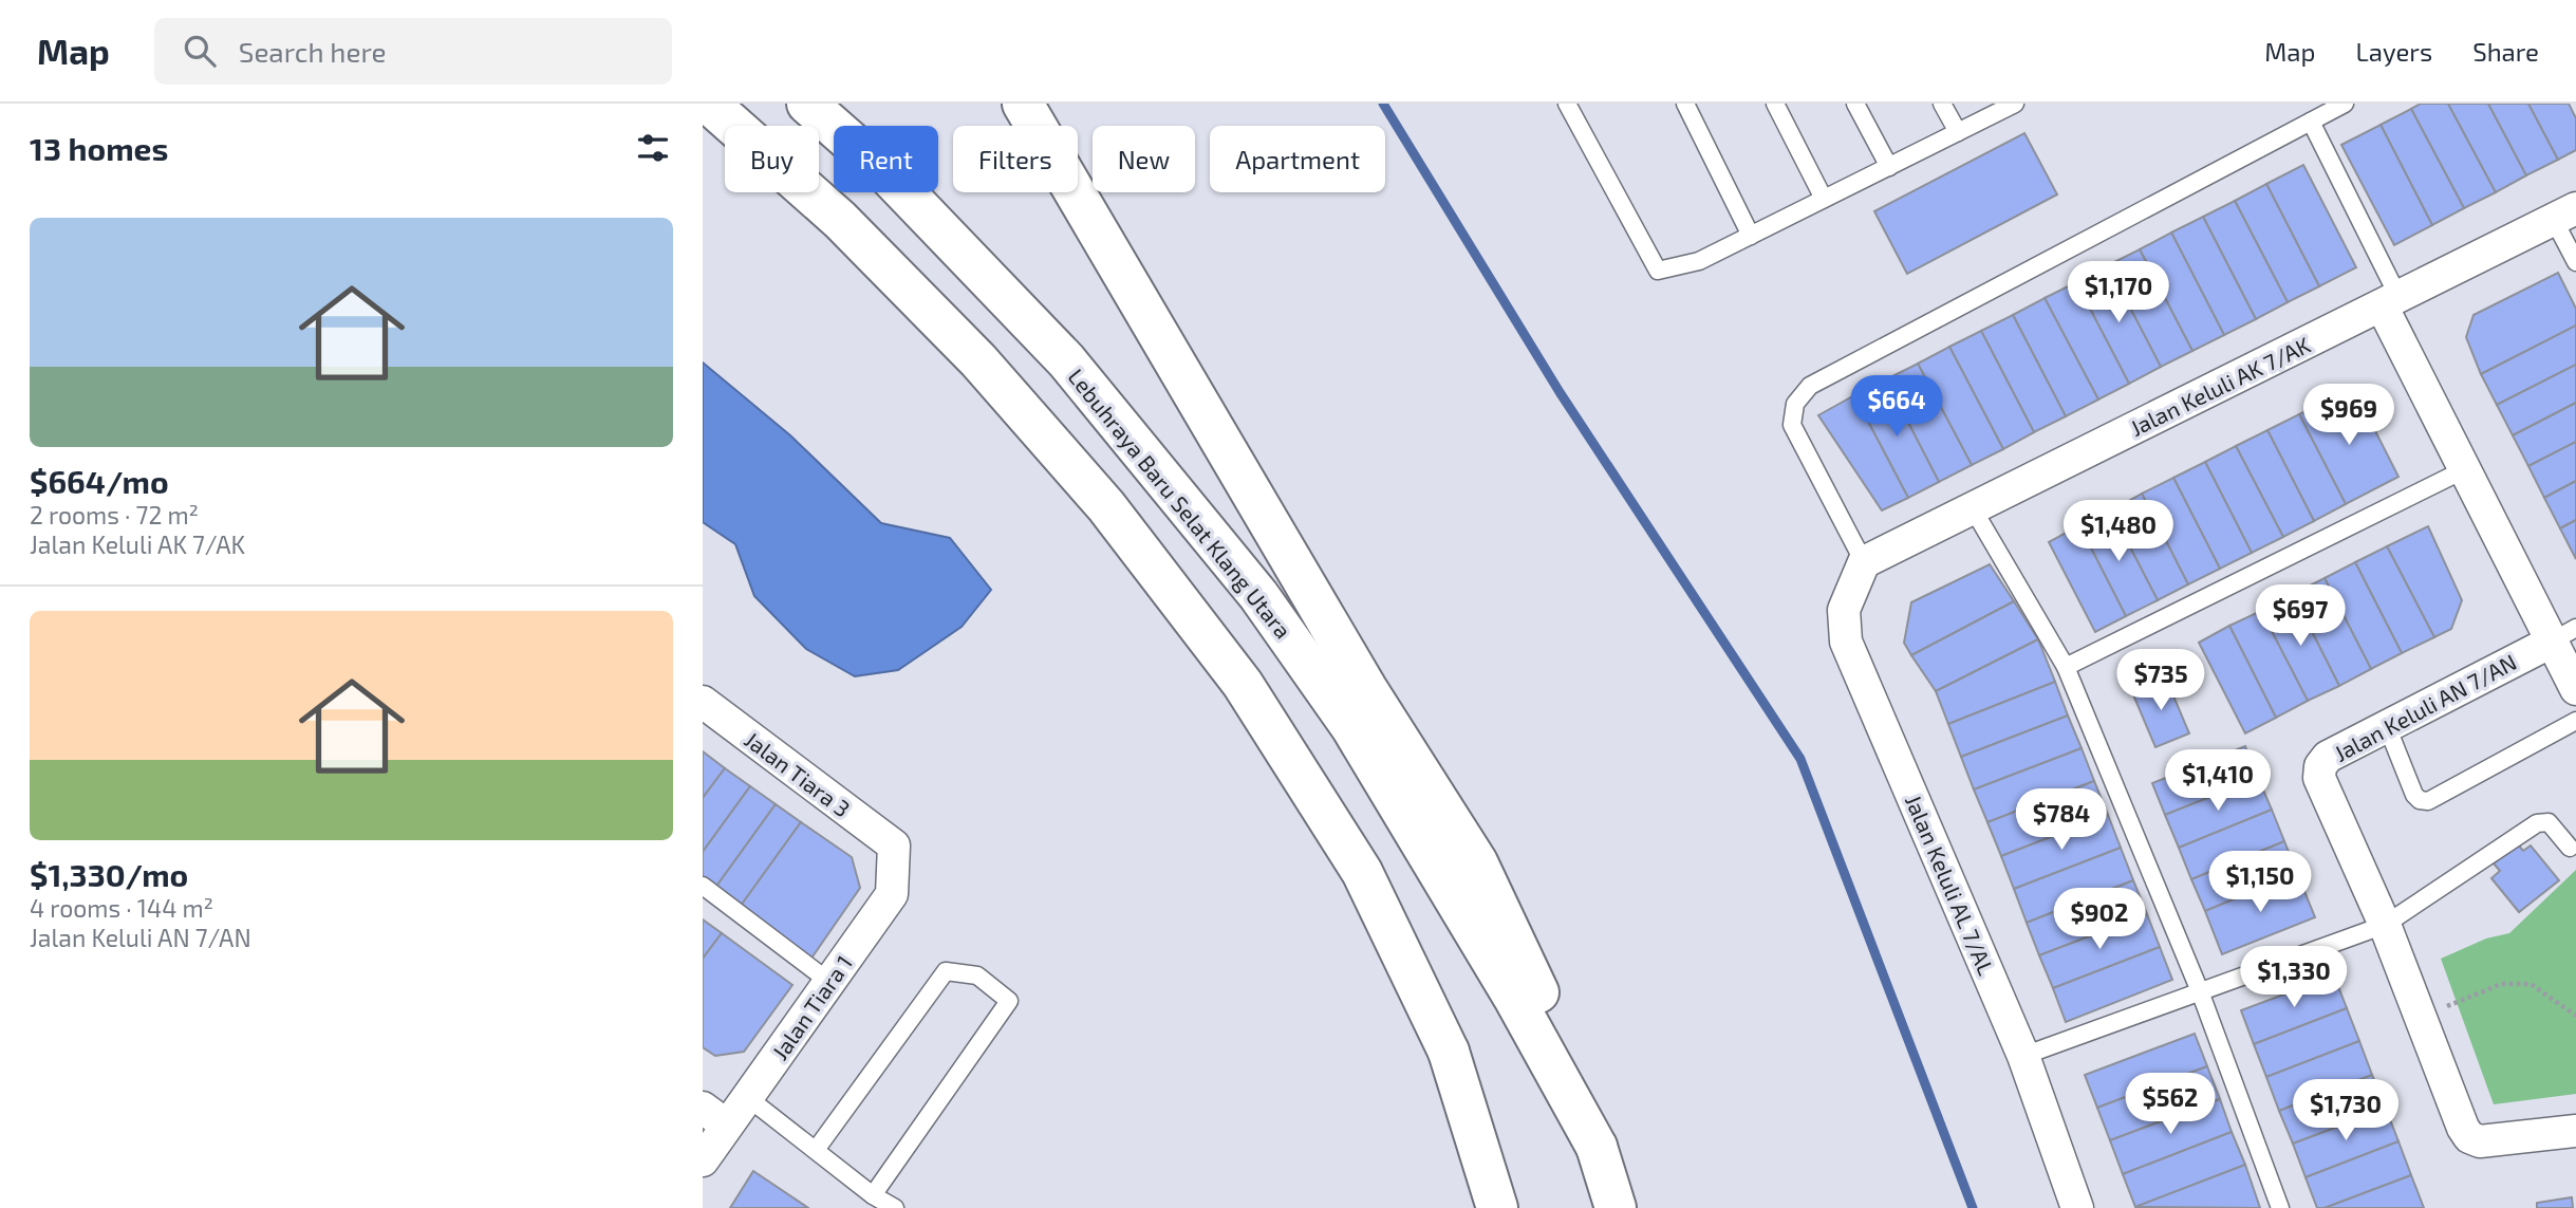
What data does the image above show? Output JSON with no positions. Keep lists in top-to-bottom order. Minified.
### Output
{"streets":{"highway":["Lebuhraya Baru Selat Klang Utara"],"street":["Jalan Keluli AK 7/AK","Jalan Keluli AN 7/AN","Jalan Tiara 3","Jalan Keluli AL 7/AL","Jalan Tiara 1"]},"crossings":[["Jalan Keluli AK 7/AK","Jalan Keluli AL 7/AL"],["Jalan Tiara 3","Jalan Tiara 1"]],"page":{"header":"Map","search":"Search here","nav":["Map","Layers","Share"],"heading":"13 homes","chip":["Buy","Rent","Filters","New","Apartment"],"list":[{"name":"$664/mo","note":"2 rooms · 72 m² · Jalan Keluli AK 7/AK"},{"name":"$1,330/mo","note":"4 rooms · 144 m² · Jalan Keluli AN 7/AN"}],"price":["$1,170","$664","$969","$1,480","$697","$735","$1,410","$784","$1,150","$902","$1,330","$562","$1,730"]}}
